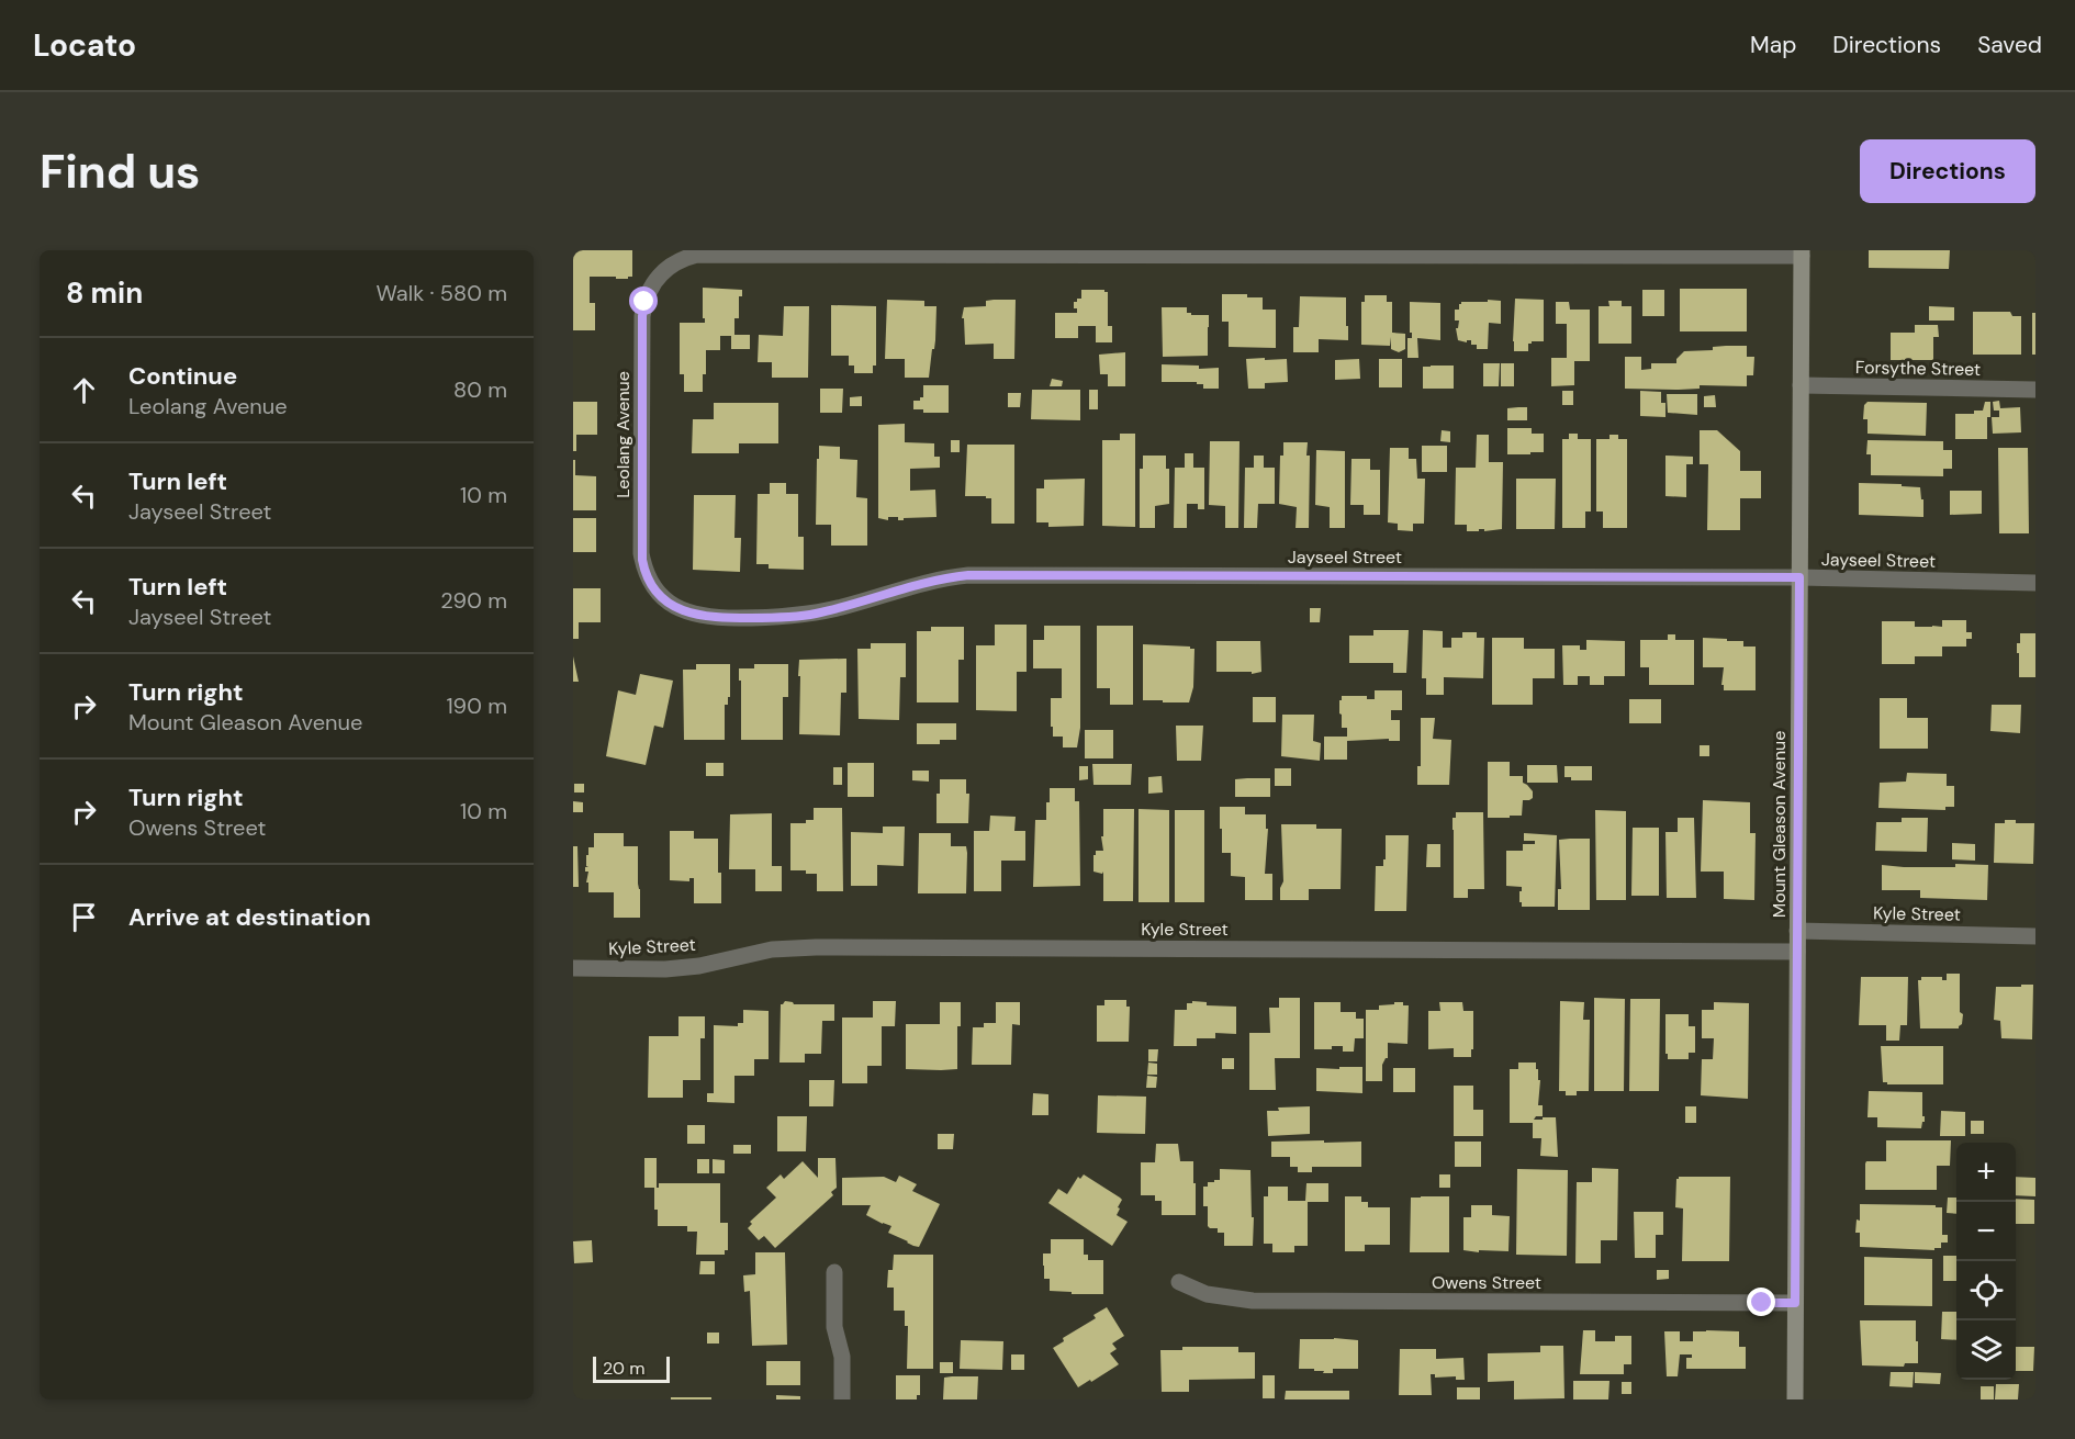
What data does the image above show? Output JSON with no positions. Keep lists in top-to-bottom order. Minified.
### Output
{"streets":{"street":["Forsythe Street","Leolang Avenue","Jayseel Street","Mount Gleason Avenue","Kyle Street","Owens Street"]},"crossings":[["Forsythe Street","Mount Gleason Avenue"],["Leolang Avenue","Jayseel Street"],["Leolang Avenue","Mount Gleason Avenue"],["Jayseel Street","Mount Gleason Avenue"],["Mount Gleason Avenue","Kyle Street"],["Mount Gleason Avenue","Owens Street"]],"scale_bar":"20 m","page":{"header":"Locato","nav":["Map","Directions","Saved"],"buttons":"Directions","title":"Find us","heading":["8 min","Walk · 580 m"],"list":[["Continue","Leolang Avenue","80 m"],["Turn left","Jayseel Street","10 m"],["Turn left","Jayseel Street","290 m"],["Turn right","Mount Gleason Avenue","190 m"],["Turn right","Owens Street","10 m"],"Arrive at destination"],"map_buttons":["+","−"],"scale":"20 m"}}
